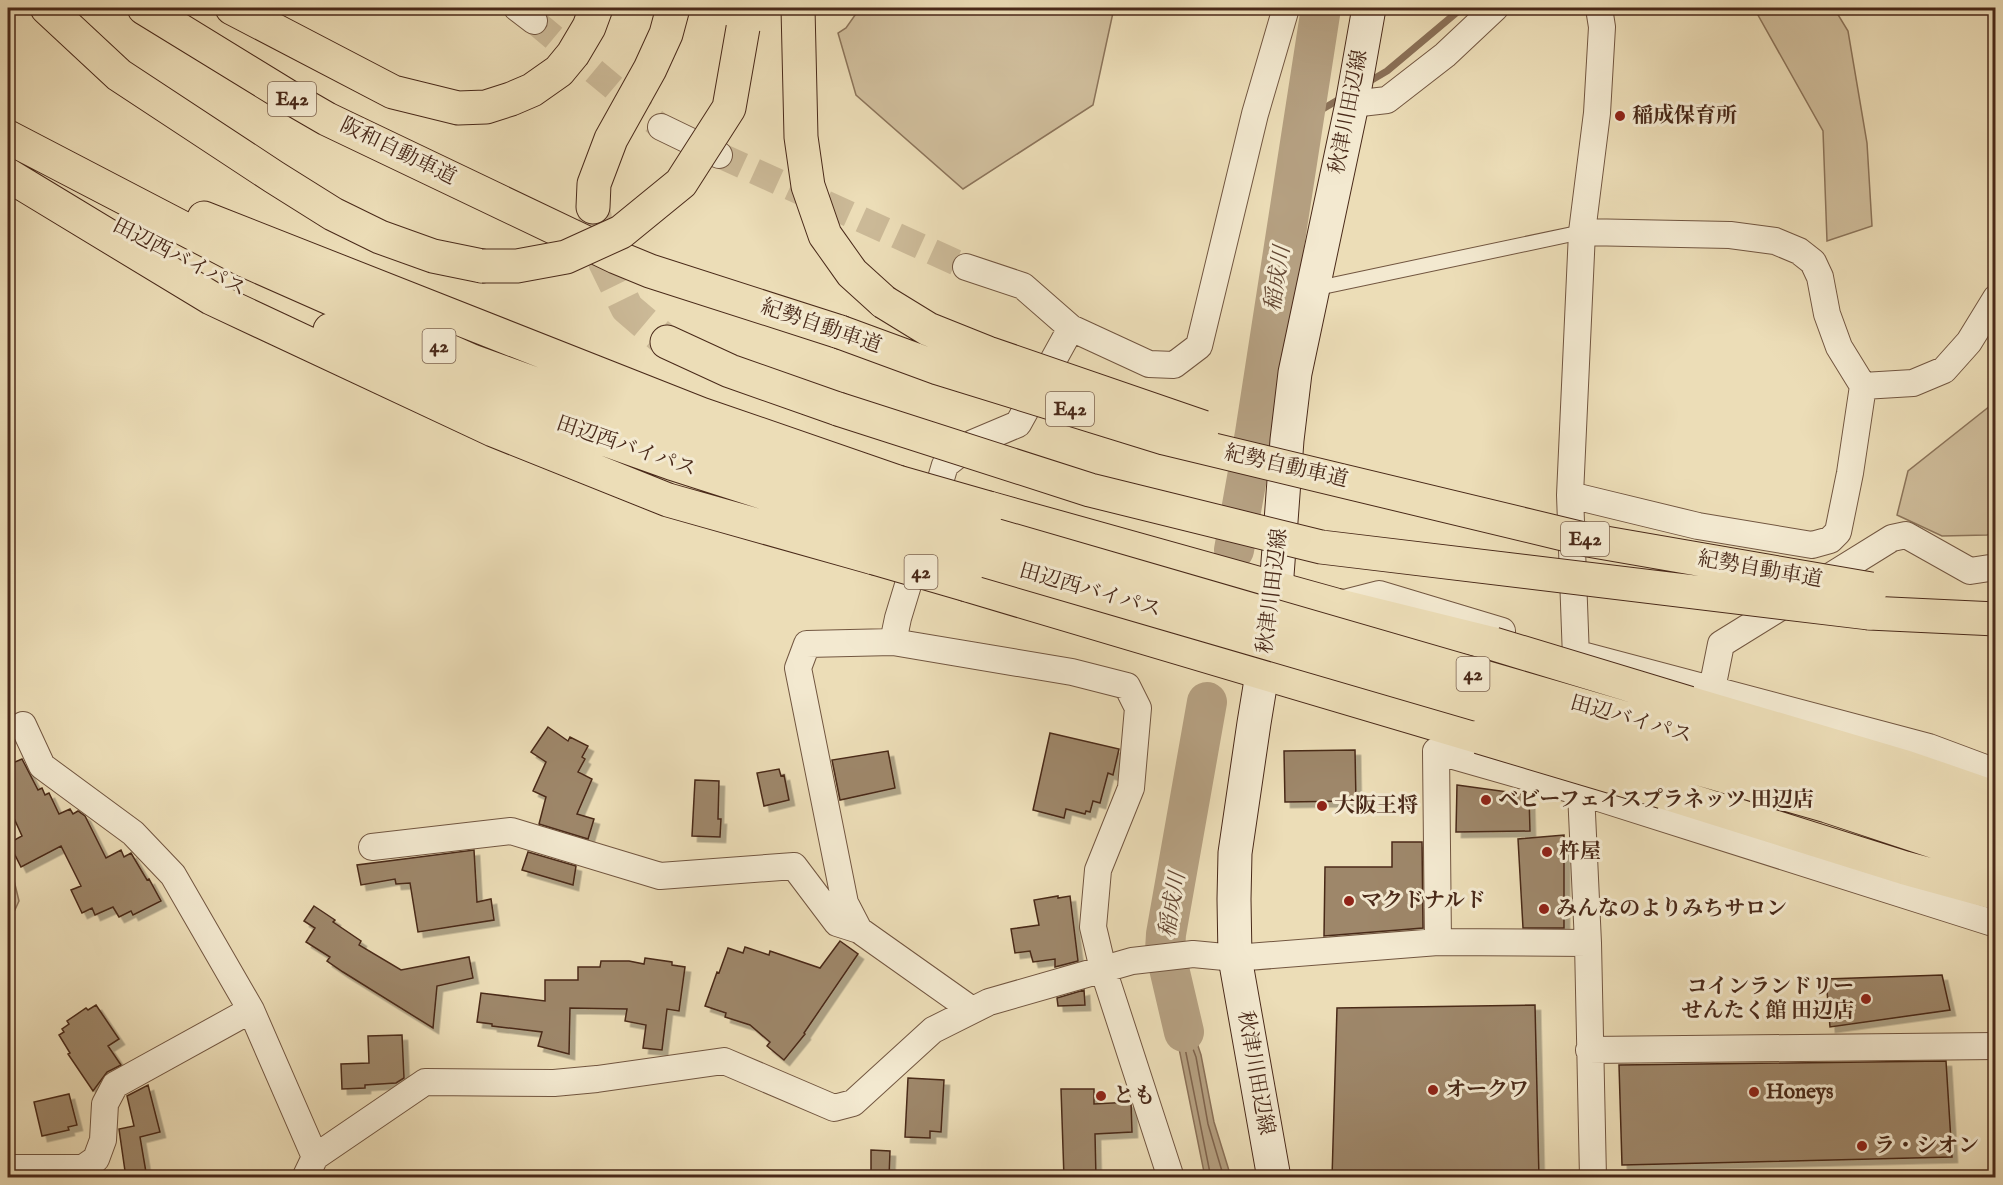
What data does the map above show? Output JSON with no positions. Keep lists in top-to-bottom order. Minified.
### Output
{"streets":{"highway":["E42","阪和自動車道","田辺西バイパス","紀勢自動車道","42","田辺バイパス"],"main road":["秋津川田辺線"]},"crossings":[["秋津川田辺線","田辺西バイパス"],["秋津川田辺線","42"],["秋津川田辺線","田辺バイパス"],["阪和自動車道","紀勢自動車道"],["田辺西バイパス","42"],["田辺西バイパス","田辺バイパス"],["42","田辺バイパス"]],"water":["稲成川"],"places":["稲成保育所","ベビーフェイスプラネッツ 田辺店","大阪王将","杵屋","マクドナルド","みんなのよりみちサロン","コインランドリー せんたく館 田辺店","オークワ","Honeys","とも","ラ・シオン"]}
